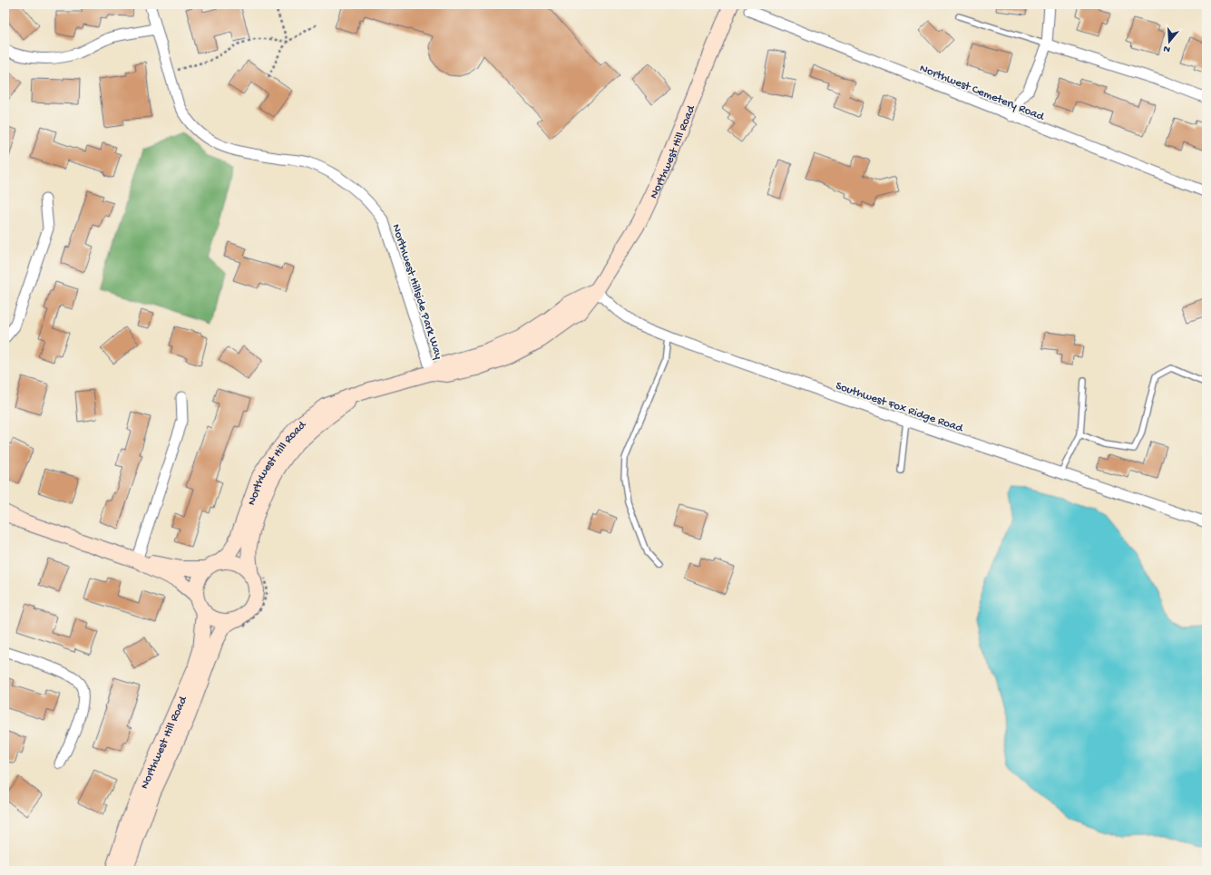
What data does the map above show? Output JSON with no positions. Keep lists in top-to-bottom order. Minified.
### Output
{"streets":{"main road":["Northwest Hill Road"],"street":["Northwest Cemetery Road","Northwest Hillside Park Way","Southwest Fox Ridge Road"]},"crossings":[["Northwest Hill Road","Northwest Hillside Park Way"],["Northwest Hill Road","Southwest Fox Ridge Road"]],"north":"bottom"}
